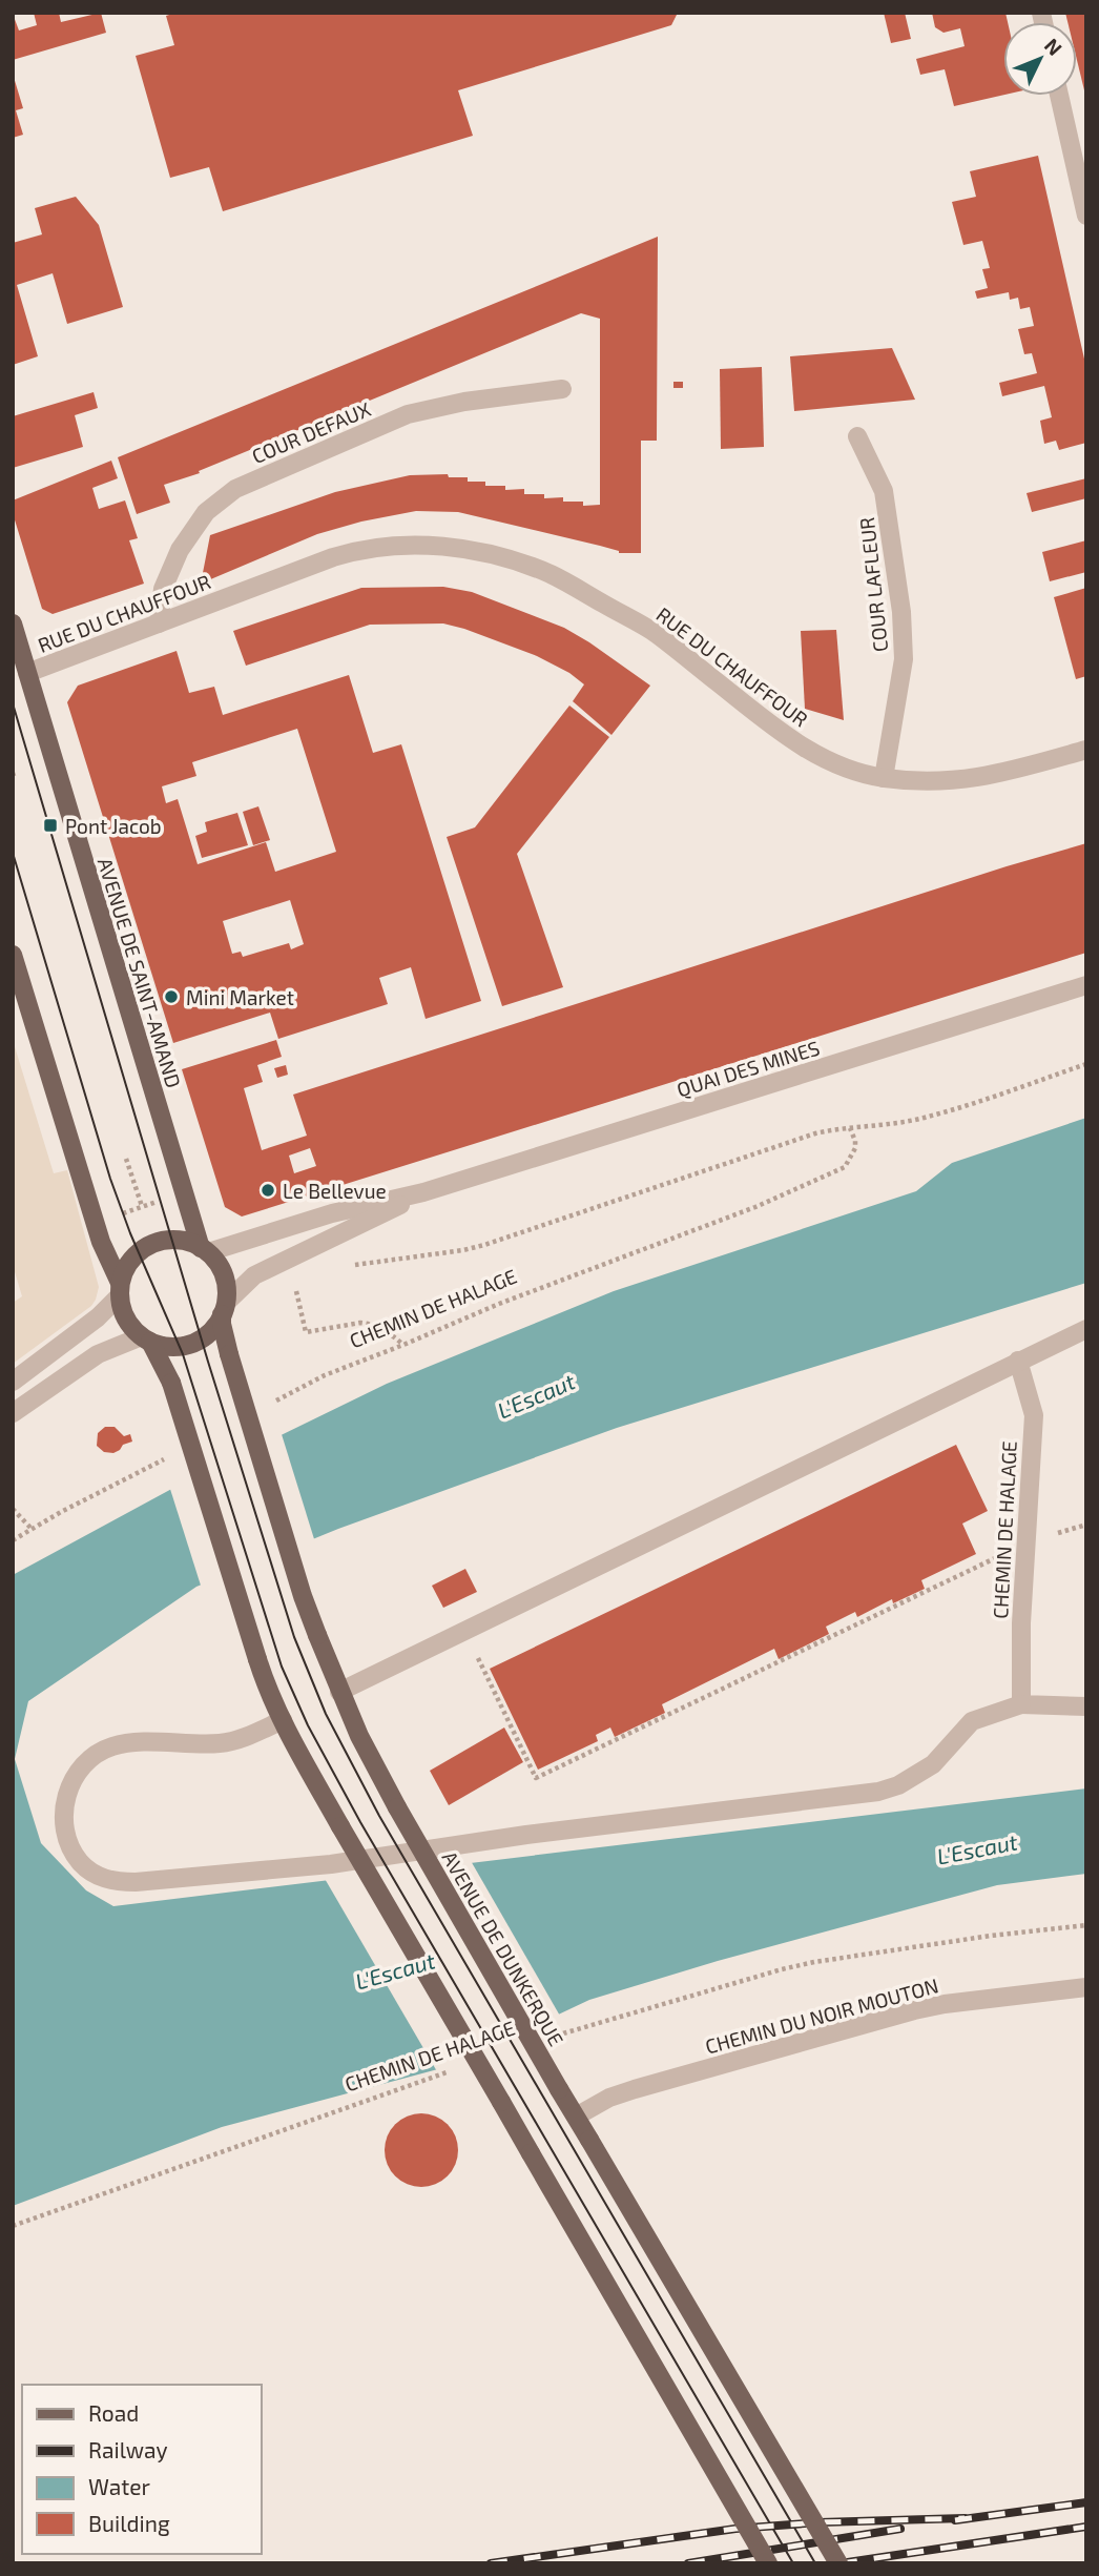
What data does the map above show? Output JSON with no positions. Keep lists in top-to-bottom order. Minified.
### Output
{"streets":{"main road":["AVENUE DE SAINT-AMAND","AVENUE DE DUNKERQUE"],"street":["COUR DEFAUX","COUR LAFLEUR","RUE DU CHAUFFOUR","QUAI DES MINES","CHEMIN DE HALAGE","CHEMIN DU NOIR MOUTON"]},"crossings":[["COUR DEFAUX","RUE DU CHAUFFOUR"],["COUR LAFLEUR","RUE DU CHAUFFOUR"],["RUE DU CHAUFFOUR","AVENUE DE SAINT-AMAND"],["AVENUE DE SAINT-AMAND","QUAI DES MINES"],["AVENUE DE SAINT-AMAND","AVENUE DE DUNKERQUE"],["QUAI DES MINES","AVENUE DE DUNKERQUE"],["AVENUE DE DUNKERQUE","CHEMIN DU NOIR MOUTON"]],"water":["L'Escaut"],"places":{"transit":["Pont Jacob"],"other":["Mini Market","Le Bellevue"]},"legend":["Road","Railway","Water","Building"],"north":"top right"}
